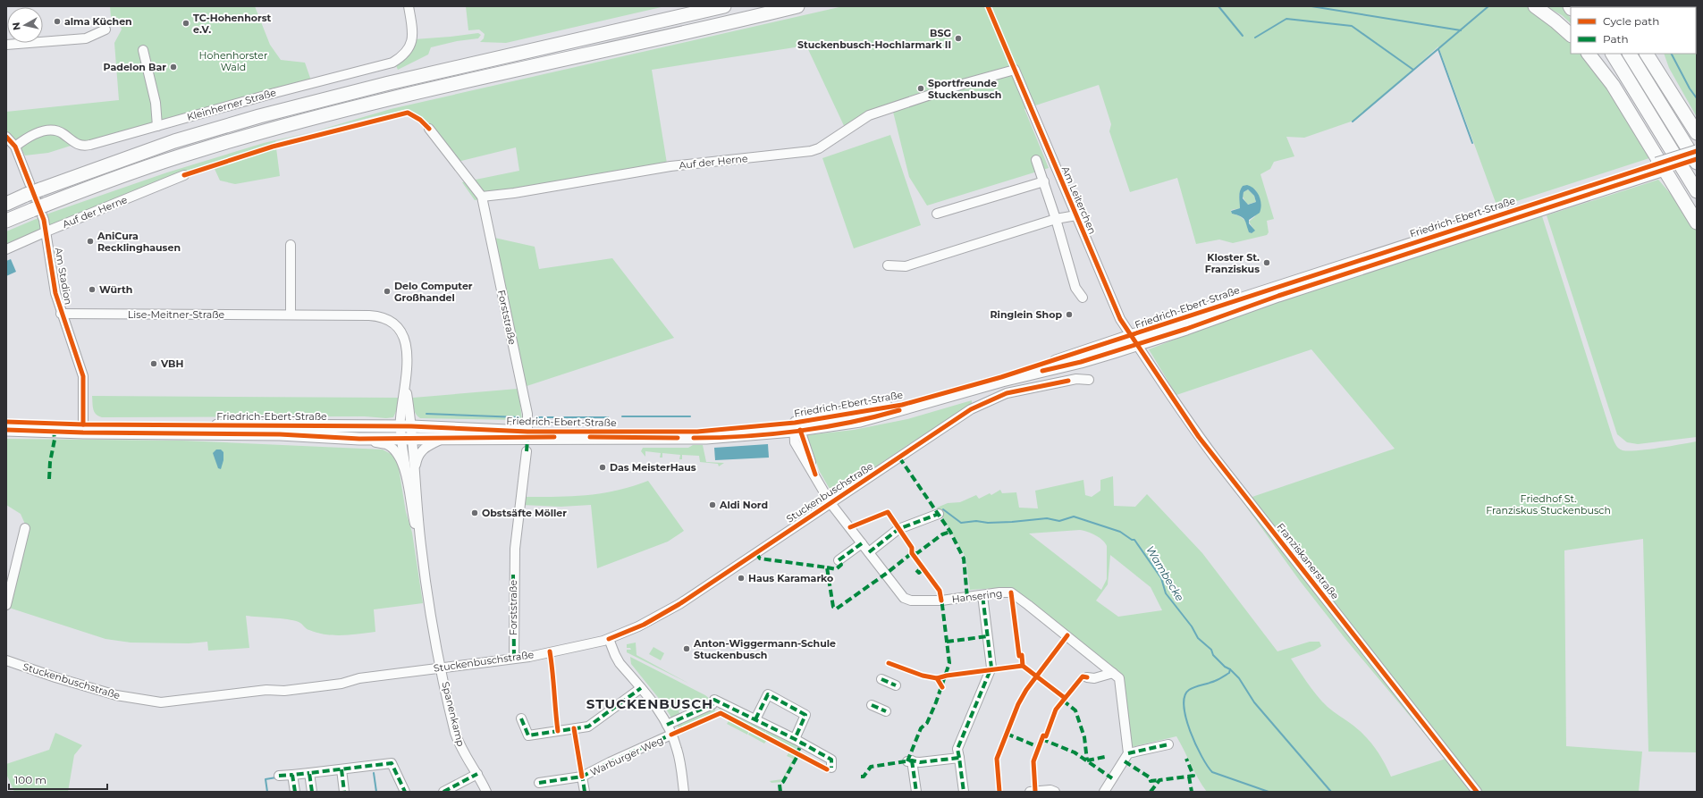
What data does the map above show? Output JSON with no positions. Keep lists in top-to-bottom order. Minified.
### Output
{"streets":{"main road":["Friedrich-Ebert-Straße"],"street":["Kleinherner Straße","Auf der Herne","Am Leiterchen","Am Stadion","Lise-Meitner-Straße","Forststraße","Stuckenbuschstraße","Franziskanerstraße","Hansering","Spanenkamp","Warburger Weg"]},"crossings":[["Kleinherner Straße","Am Stadion"],["Auf der Herne","Am Leiterchen"],["Auf der Herne","Am Stadion"],["Auf der Herne","Forststraße"],["Am Leiterchen","Friedrich-Ebert-Straße"],["Am Leiterchen","Franziskanerstraße"],["Friedrich-Ebert-Straße","Am Stadion"],["Friedrich-Ebert-Straße","Lise-Meitner-Straße"],["Friedrich-Ebert-Straße","Forststraße"],["Friedrich-Ebert-Straße","Franziskanerstraße"],["Friedrich-Ebert-Straße","Hansering"],["Friedrich-Ebert-Straße","Spanenkamp"],["Am Stadion","Lise-Meitner-Straße"],["Lise-Meitner-Straße","Spanenkamp"],["Forststraße","Stuckenbuschstraße"],["Stuckenbuschstraße","Hansering"],["Stuckenbuschstraße","Spanenkamp"]],"districts":["STUCKENBUSCH"],"water":["Wambecke"],"parks":["Hohenhorster Wald","Friedhof St. Franziskus Stuckenbusch"],"places":["alma Küchen","TC-Hohenhorst e.V.","BSG Stuckenbusch-Hochlarmark II","Padelon Bar","Sportfreunde Stuckenbusch","AniCura Recklinghausen","Kloster St. Franziskus","Würth","Delo Computer Großhandel","Ringlein Shop","VBH","Das MeisterHaus","Aldi Nord","Obstsäfte Möller","Haus Karamarko","Anton-Wiggermann-Schule Stuckenbusch"],"legend":["Cycle path","Path"],"scale_bar":"100 m","north":"left"}
